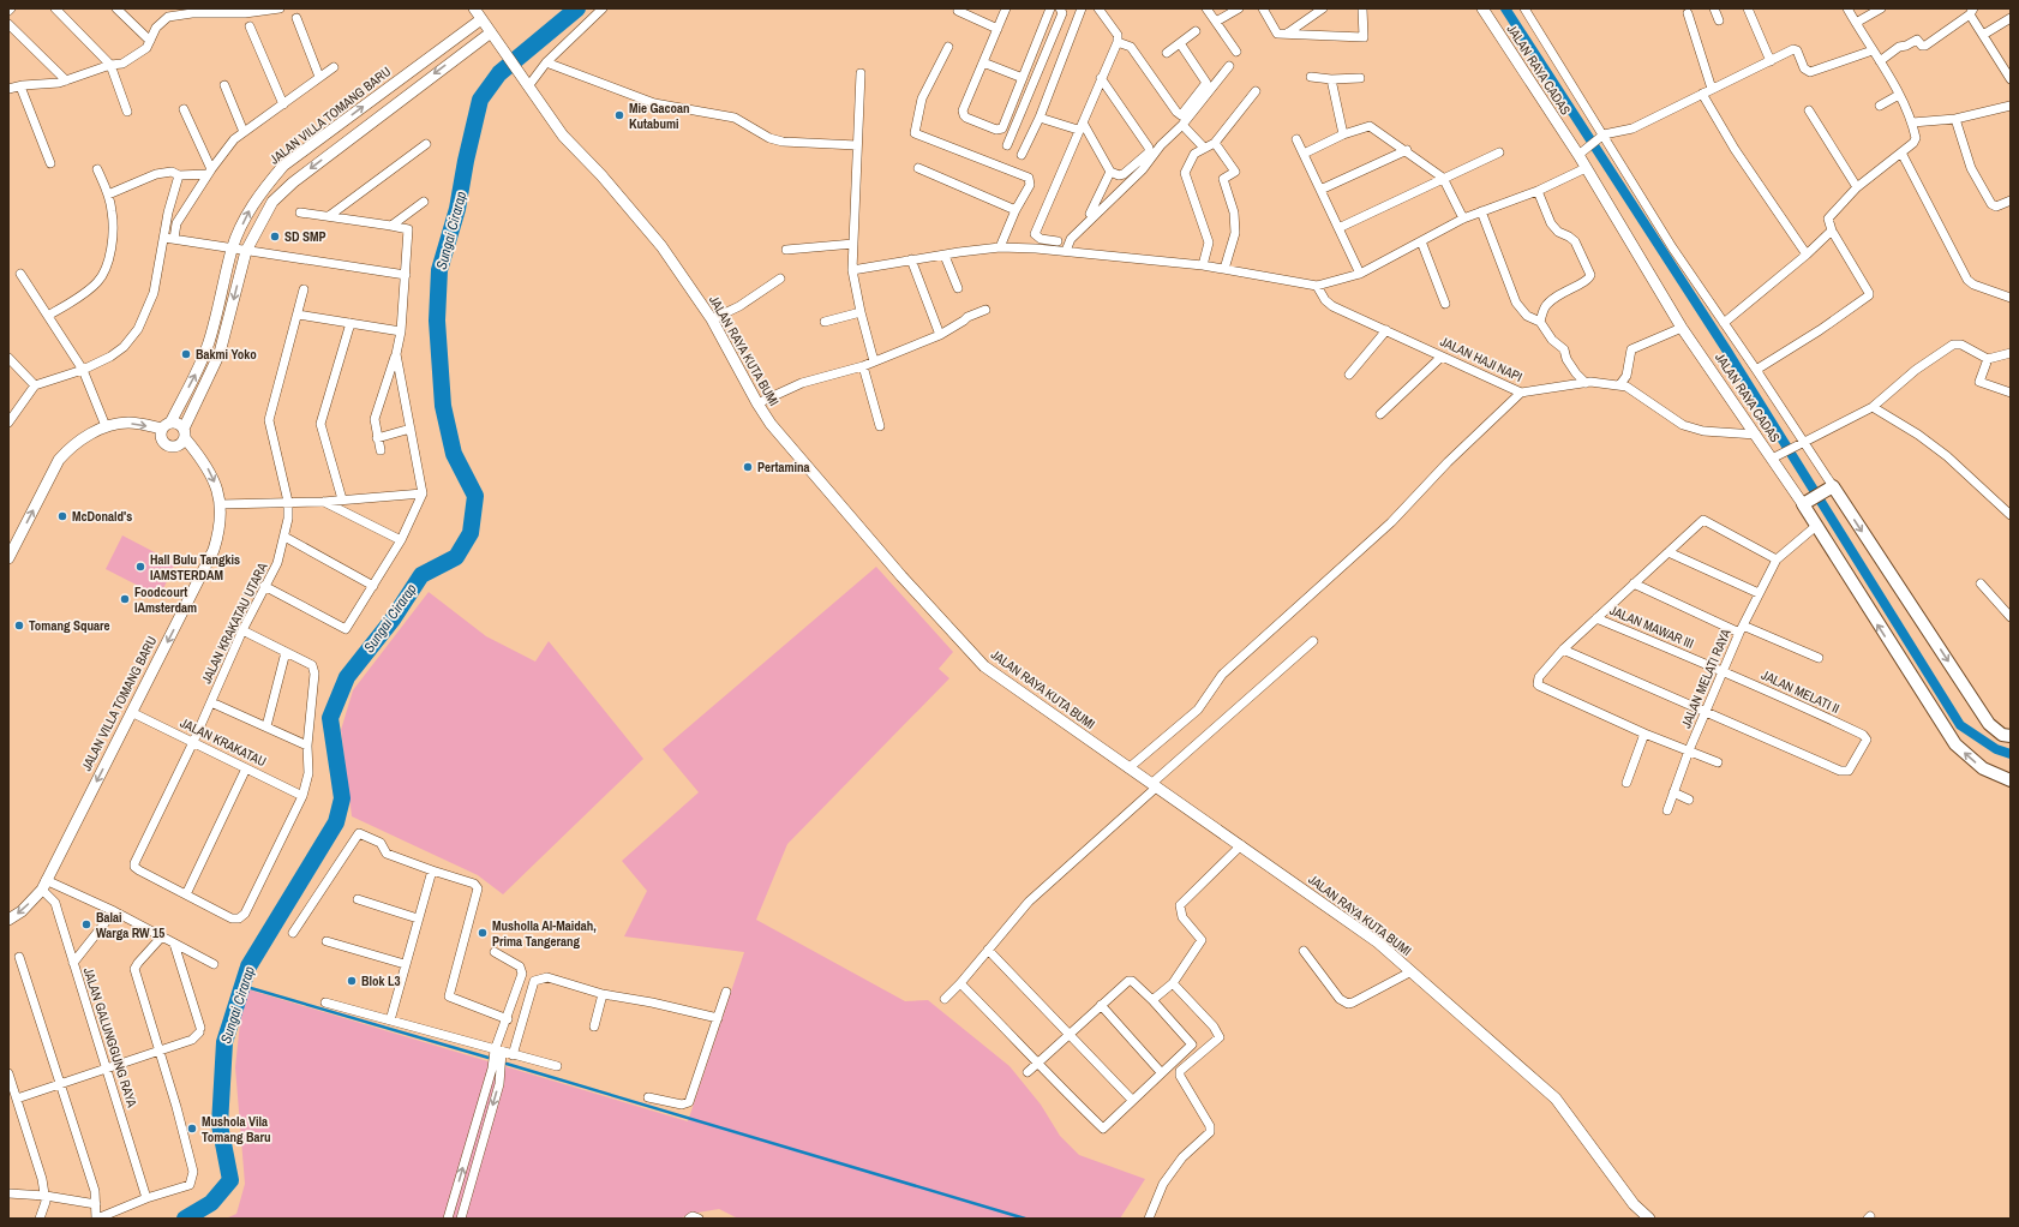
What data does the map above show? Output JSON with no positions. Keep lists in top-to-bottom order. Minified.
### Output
{"streets":{"main road":["JALAN RAYA CADAS"],"street":["JALAN VILLA TOMANG BARU","JALAN RAYA KUTA BUMI","JALAN HAJI NAPI","JALAN KRAKATAU UTARA","JALAN MAWAR III","JALAN MELATI RAYA","JALAN MELATI II","JALAN KRAKATAU","JALAN GALUNGGUNG RAYA"]},"crossings":[["JALAN RAYA CADAS","JALAN HAJI NAPI"],["JALAN VILLA TOMANG BARU","JALAN RAYA KUTA BUMI"],["JALAN VILLA TOMANG BARU","JALAN KRAKATAU"],["JALAN VILLA TOMANG BARU","JALAN GALUNGGUNG RAYA"],["JALAN KRAKATAU UTARA","JALAN KRAKATAU"],["JALAN MAWAR III","JALAN MELATI RAYA"],["JALAN MAWAR III","JALAN MELATI II"],["JALAN MELATI RAYA","JALAN MELATI II"]],"water":["Sungai Cirarap"],"places":["Mie Gacoan Kutabumi","SD SMP","Bakmi Yoko","Pertamina","McDonald's","Hall Bulu Tangkis IAMSTERDAM","Foodcourt IAmsterdam","Tomang Square","Balai Warga RW 15","Musholla Al-Maidah, Prima Tangerang","Blok L3","Mushola Vila Tomang Baru"]}
